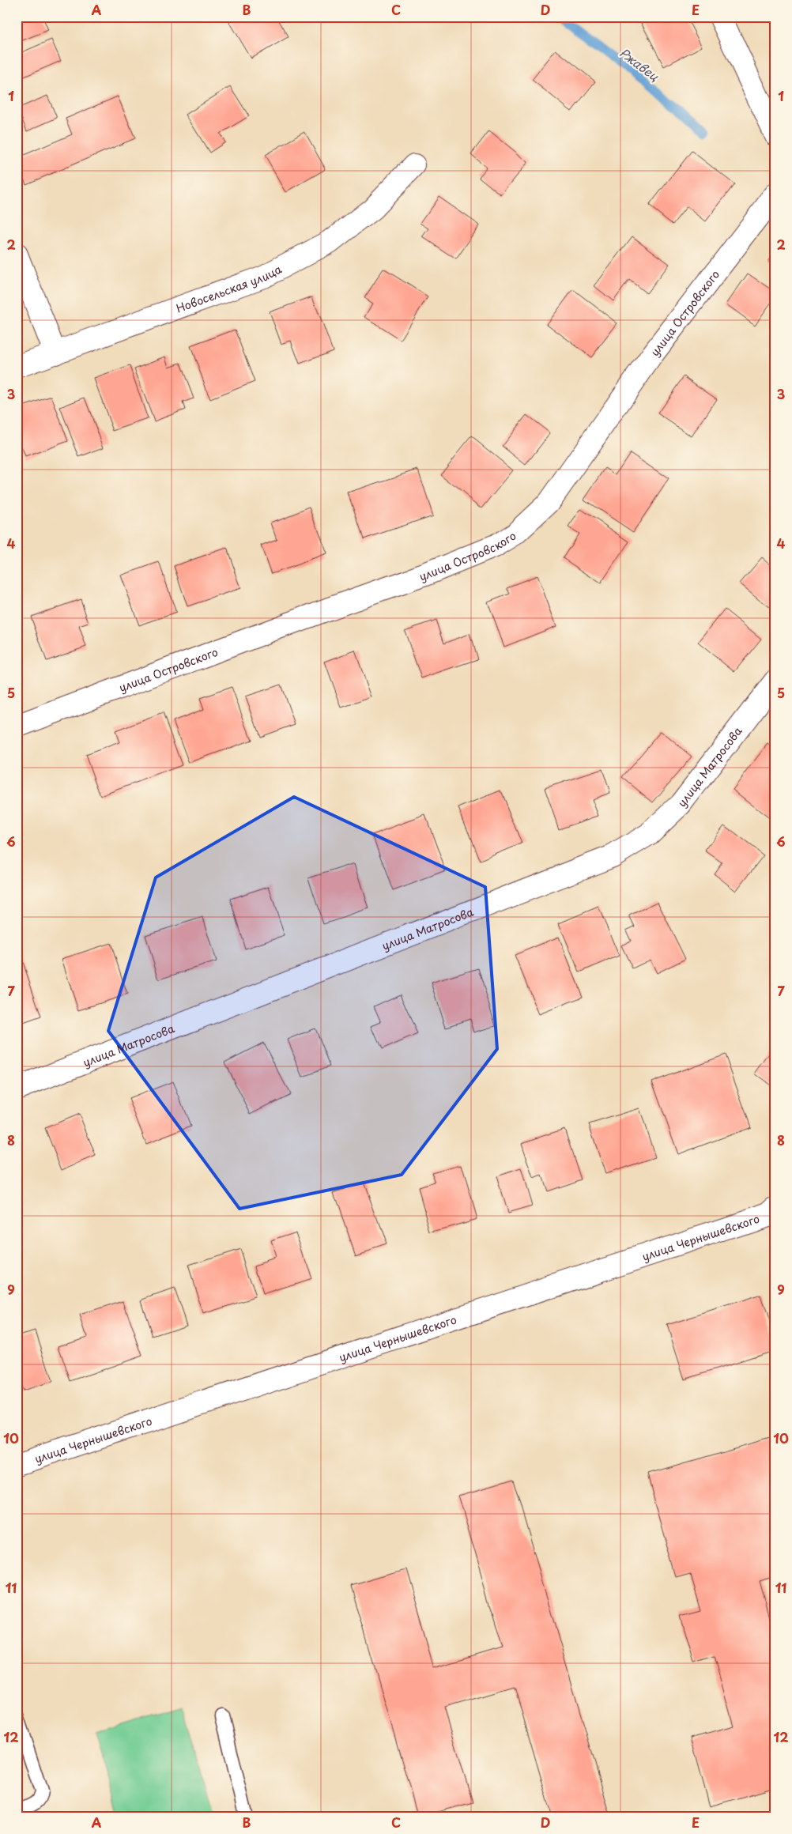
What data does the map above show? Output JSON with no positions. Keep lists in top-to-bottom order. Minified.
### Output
{"streets":{"street":["Новосельская улица","улица Островского","улица Матросова","улица Чернышевского"]},"water":["Ржавец"],"grid":{"columns":["A","B","C","D","E"],"rows":["1","2","3","4","5","6","7","8","9","10","11","12"]}}
